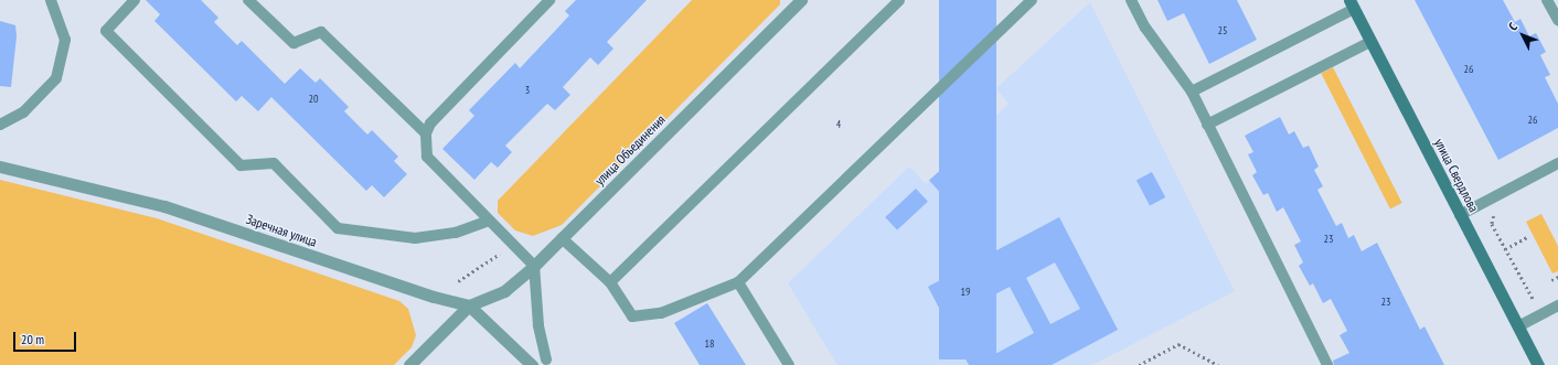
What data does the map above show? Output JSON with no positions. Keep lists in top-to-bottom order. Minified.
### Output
{"streets":{"main road":["улица Свердлова"],"street":["улица Объединения","Заречная улица"]},"crossings":[["улица Объединения","Заречная улица"]],"house_numbers":["25","26","3","20","26","4","23","19","23","18"],"scale_bar":"20 m","north":"top left"}
